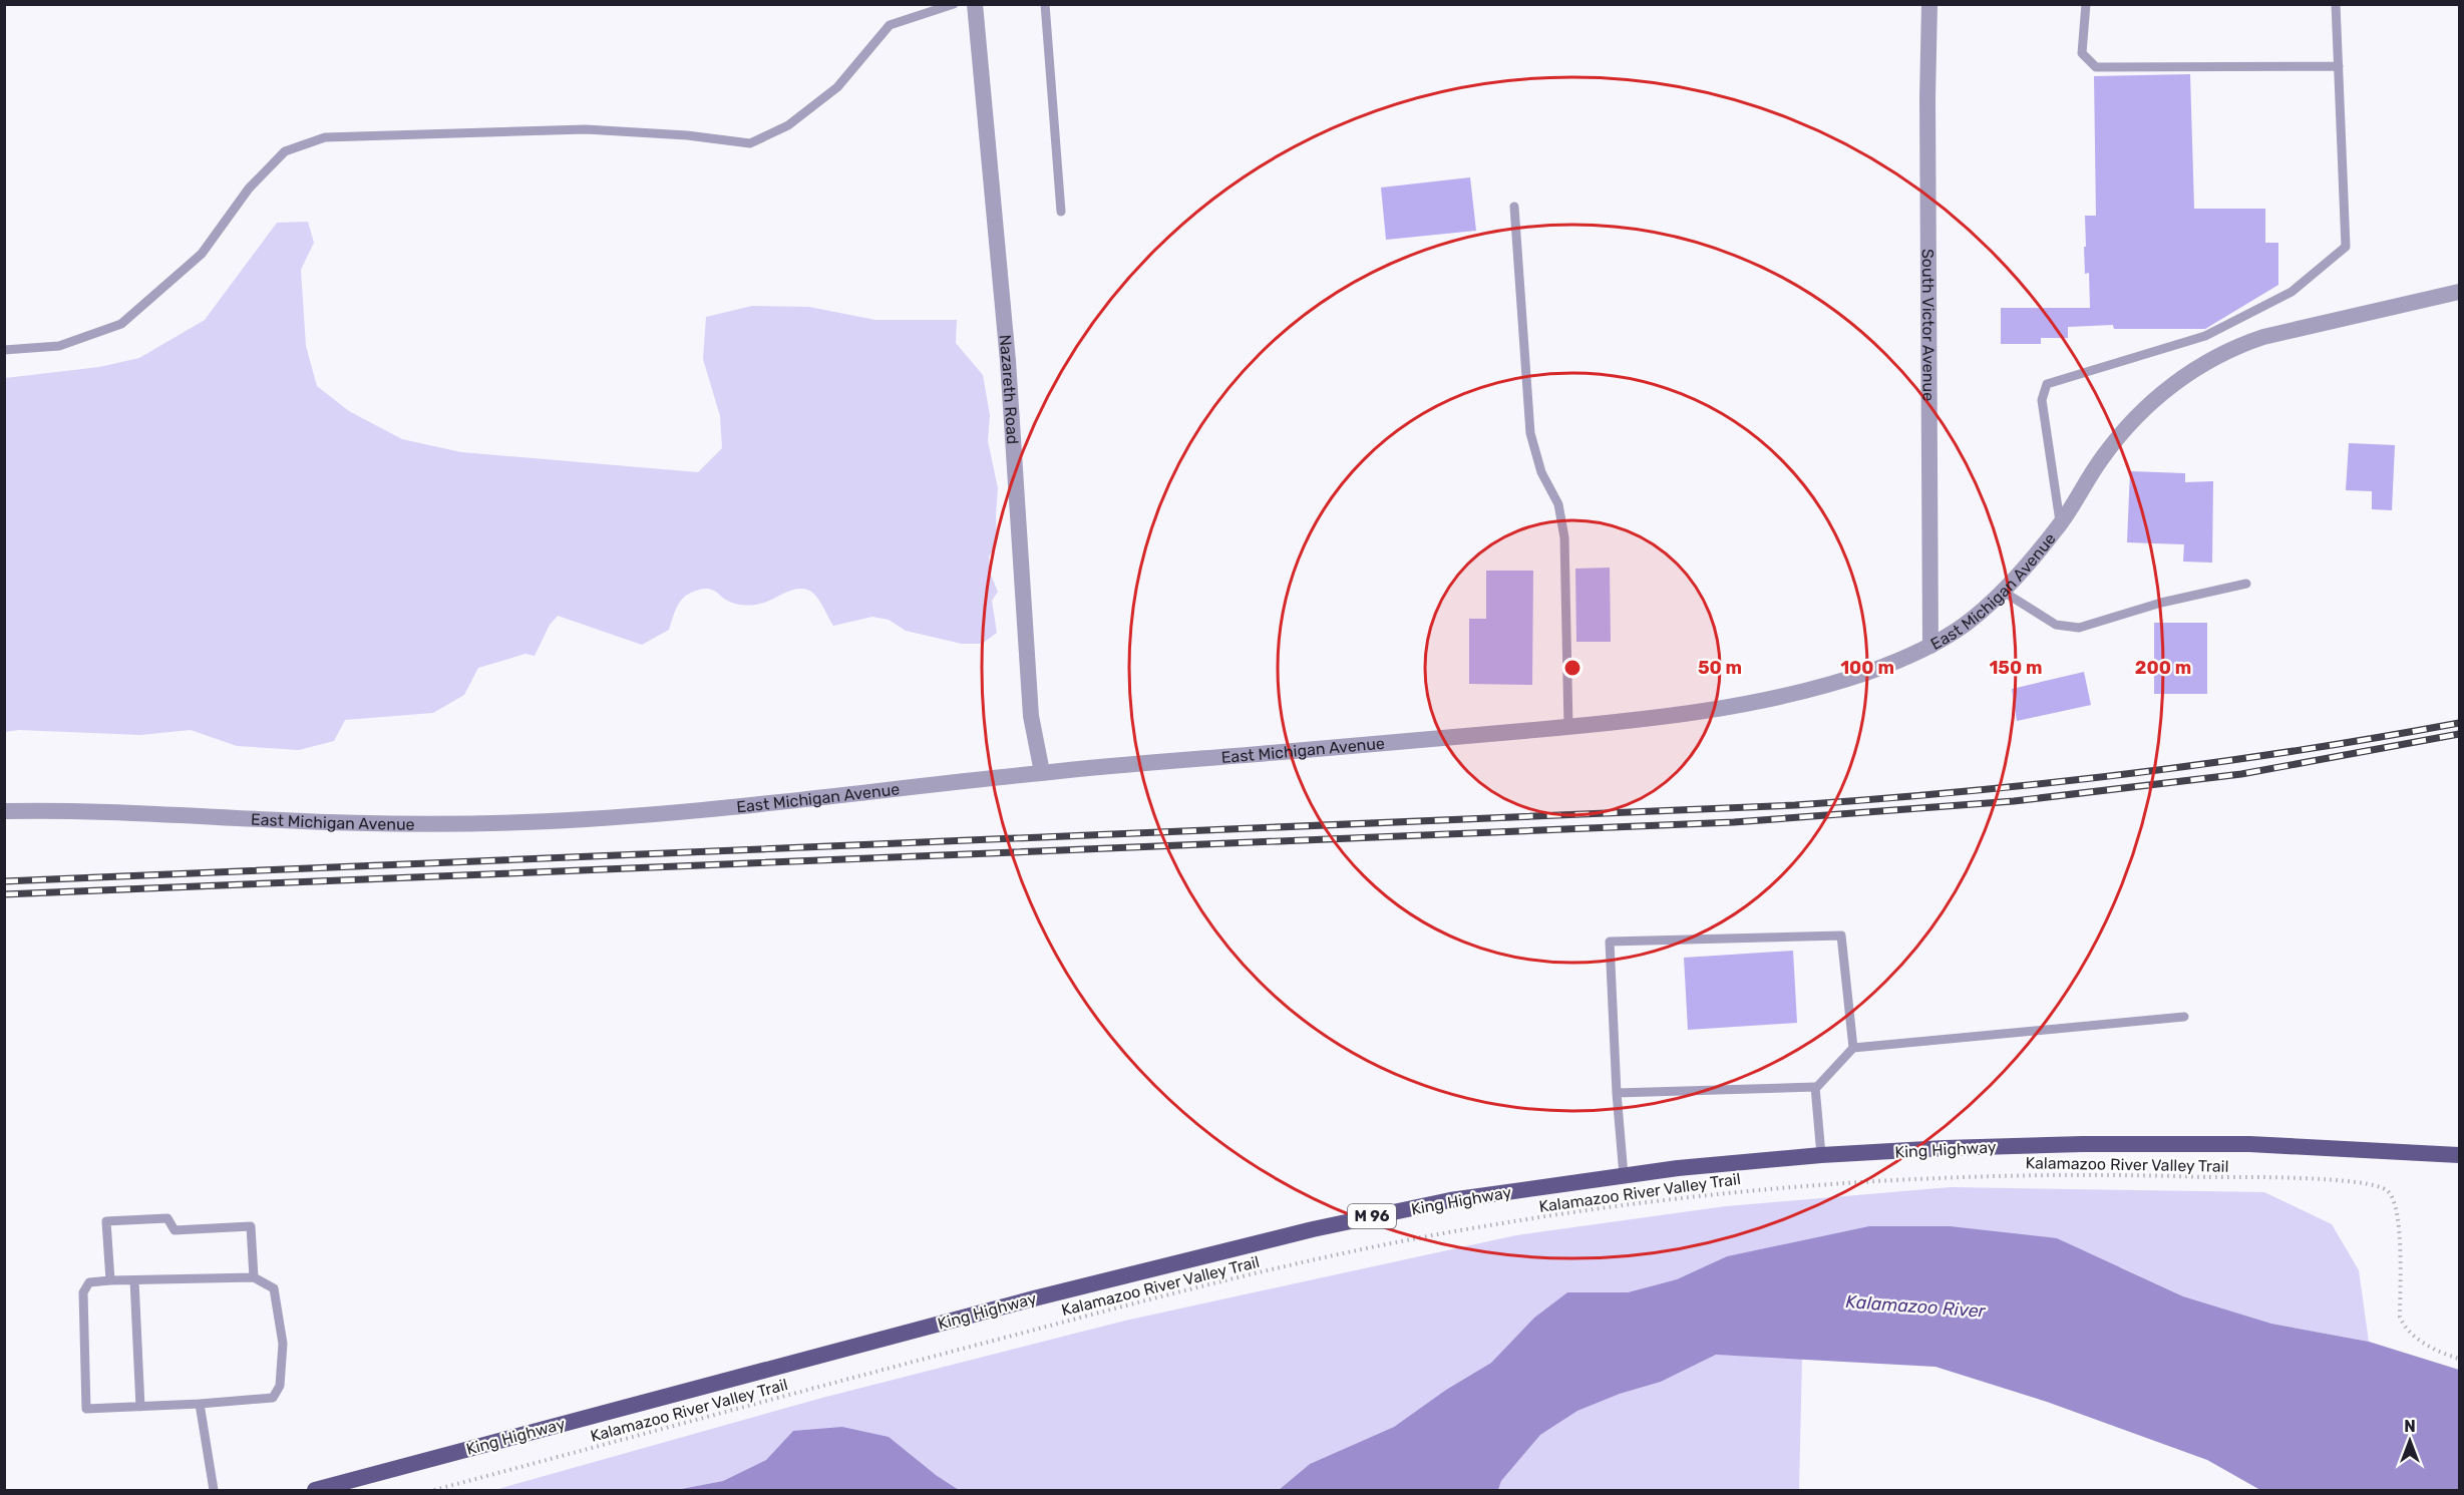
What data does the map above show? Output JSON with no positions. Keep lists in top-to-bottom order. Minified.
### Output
{"streets":{"main road":["King Highway","M 96"],"street":["South Victor Avenue","Nazareth Road","East Michigan Avenue"],"path":["Kalamazoo River Valley Trail"]},"crossings":[["South Victor Avenue","East Michigan Avenue"],["Nazareth Road","East Michigan Avenue"]],"water":["Kalamazoo River"],"north":"top","rings":["50 m","100 m","150 m","200 m"]}
